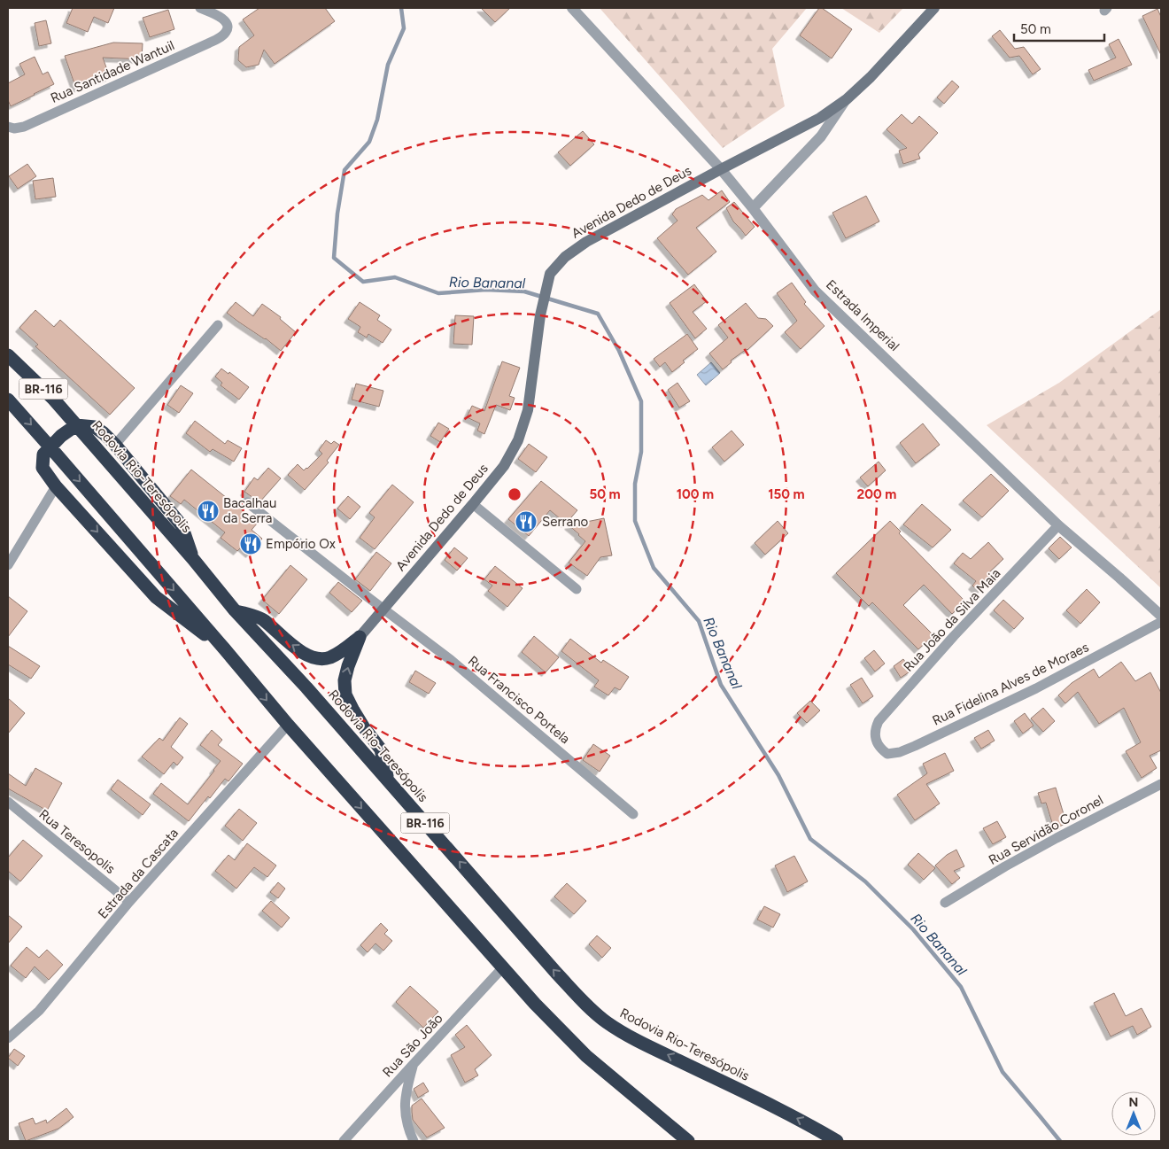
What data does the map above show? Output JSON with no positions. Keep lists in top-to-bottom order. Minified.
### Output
{"streets":{"highway":["BR-116","Rodovia Rio-Teresópolis"],"main road":["Avenida Dedo de Deus"],"street":["Rua Santidade Wantuil","Estrada Imperial","Rua João da Silva Maia","Rua Fidelina Alves de Moraes","Rua Francisco Portela","Rua Servidão Coronel","Rua Teresopolis","Estrada da Cascata","Rua São João"]},"crossings":[["Avenida Dedo de Deus","Estrada Imperial"],["Avenida Dedo de Deus","Rua Francisco Portela"],["Estrada Imperial","Rua João da Silva Maia"],["BR-116","Estrada da Cascata"],["BR-116","Rua São João"],["Rua João da Silva Maia","Rua Fidelina Alves de Moraes"],["Rua Teresopolis","Estrada da Cascata"]],"water":["Rio Bananal"],"places":{"restaurant":["Bacalhau da Serra","Serrano","Empório Ox"]},"scale_bar":"50 m","north":"top","rings":["50 m","100 m","150 m","200 m"]}
